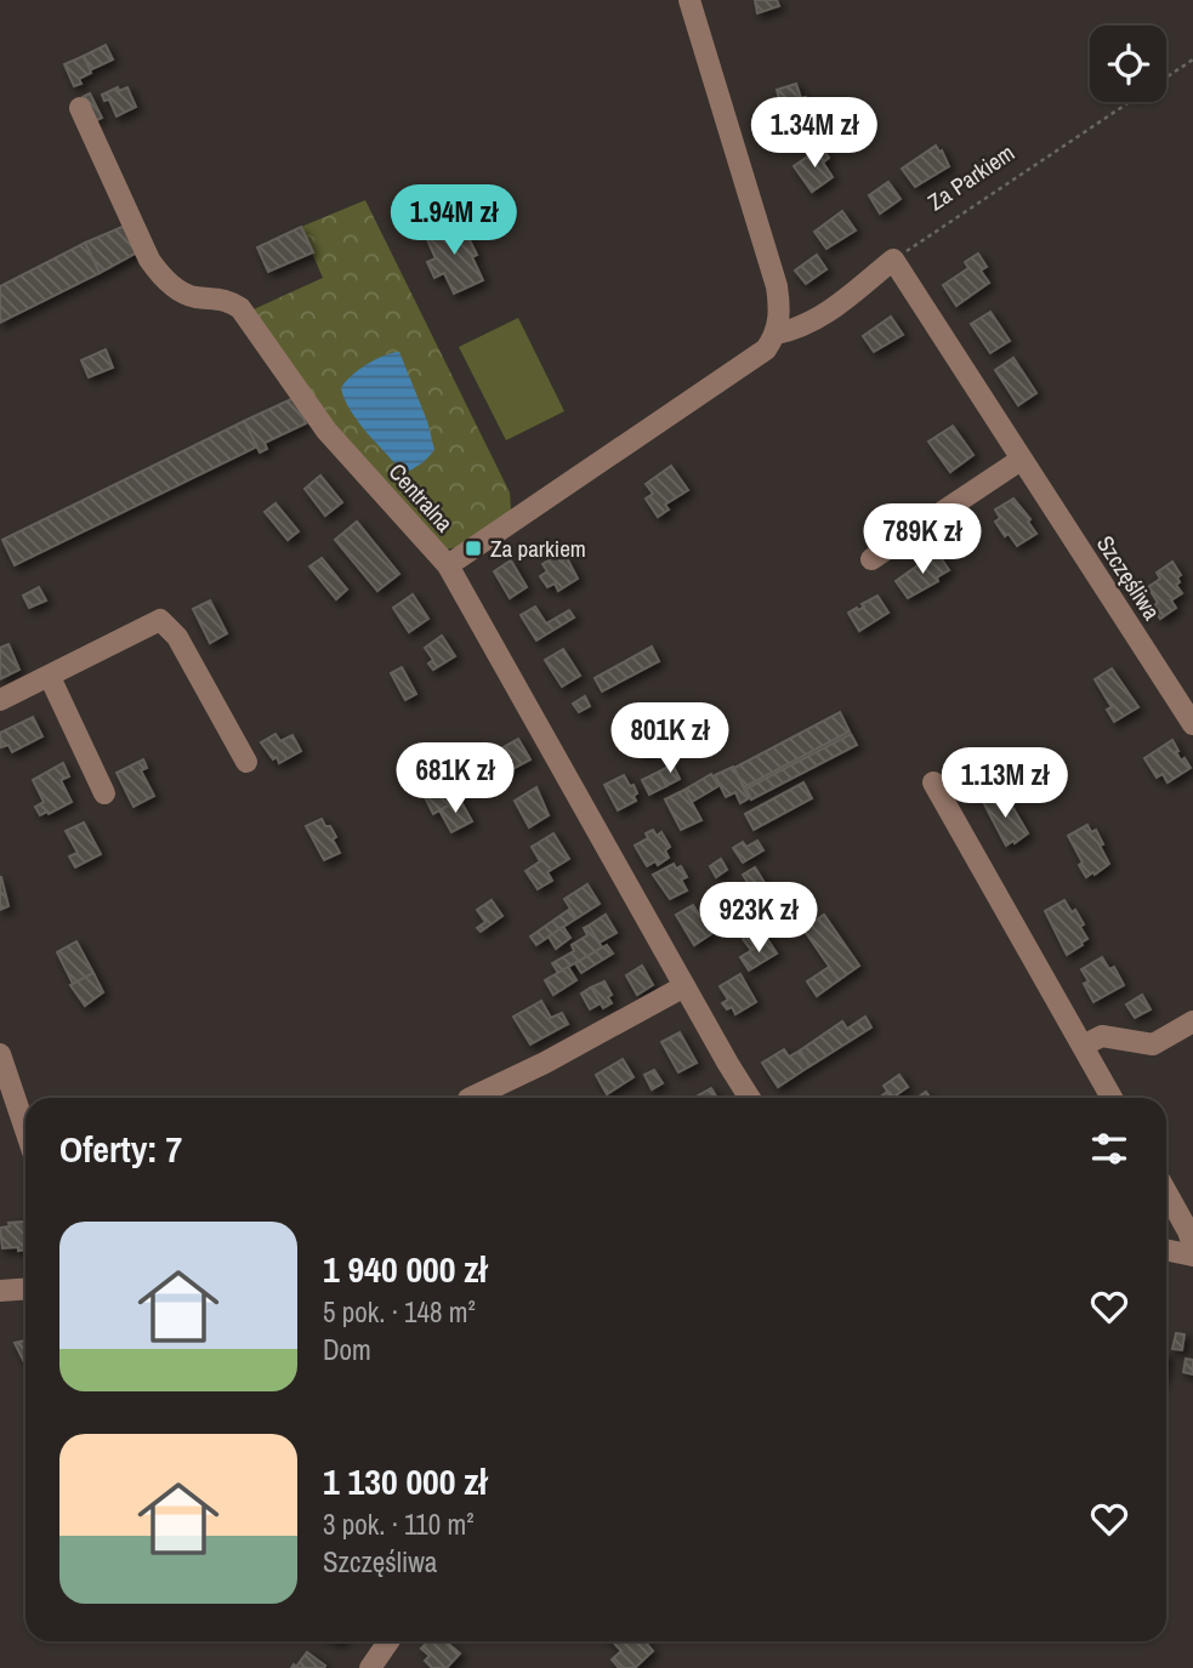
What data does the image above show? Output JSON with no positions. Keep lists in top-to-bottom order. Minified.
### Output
{"streets":{"street":["Centralna","Szczęśliwa"],"path":["Za Parkiem"]},"crossings":[["Za Parkiem","Szczęśliwa"]],"places":{"transit":["Za parkiem"]},"page":{"price":["1.34M zł","1.94M zł","789K zł","801K zł","681K zł","1.13M zł","923K zł"],"heading":"Oferty: 7","list":[{"name":"1 940 000 zł","note":"5 pok. · 148 m² · Dom"},{"name":"1 130 000 zł","note":"3 pok. · 110 m² · Szczęśliwa"}]}}
